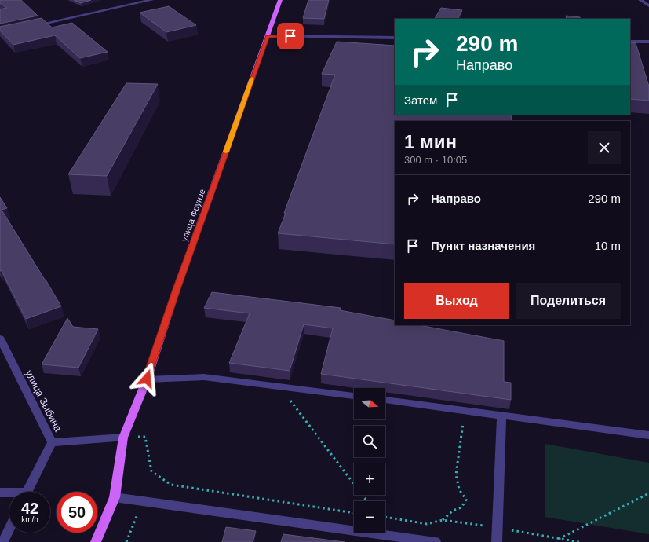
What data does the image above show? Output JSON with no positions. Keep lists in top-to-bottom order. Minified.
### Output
{"streets":{"main road":["улица Фрунзе"],"street":["улица Зыбина"]},"crossings":[["улица Фрунзе","улица Зыбина"]],"north":"right","page":{"turn":["290 m","Направо"],"then":"Затем","heading":["1 мин","300 m · 10:05"],"list":[{"name":"Направо","value":"290 m"},{"name":"Пункт назначения","value":"10 m"}],"buttons":["Выход","Поделиться"],"map_buttons":["+","−"],"speed":"42 km/h","limit":"50"}}
